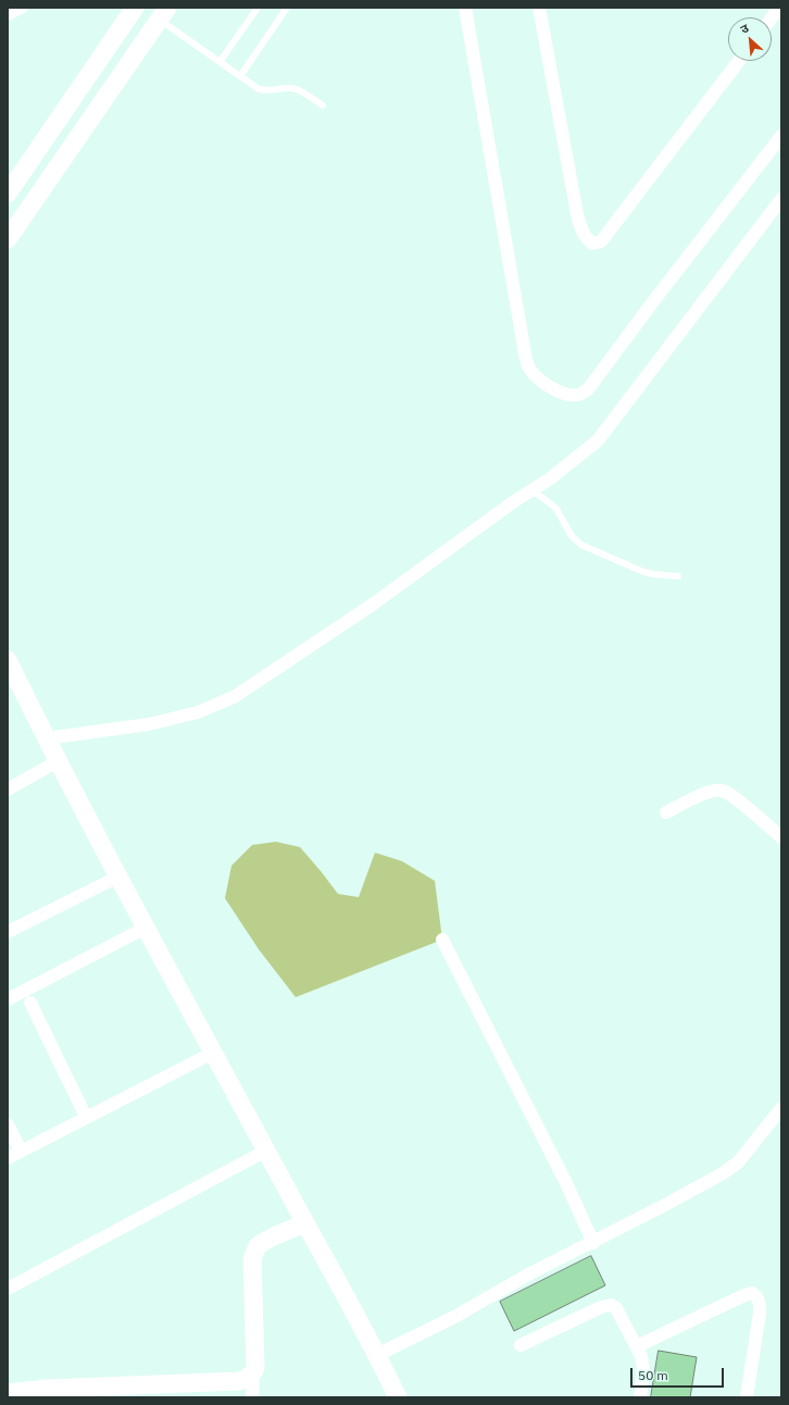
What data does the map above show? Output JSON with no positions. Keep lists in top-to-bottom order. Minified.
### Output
{"scale_bar":"50 m","north":"top left"}
